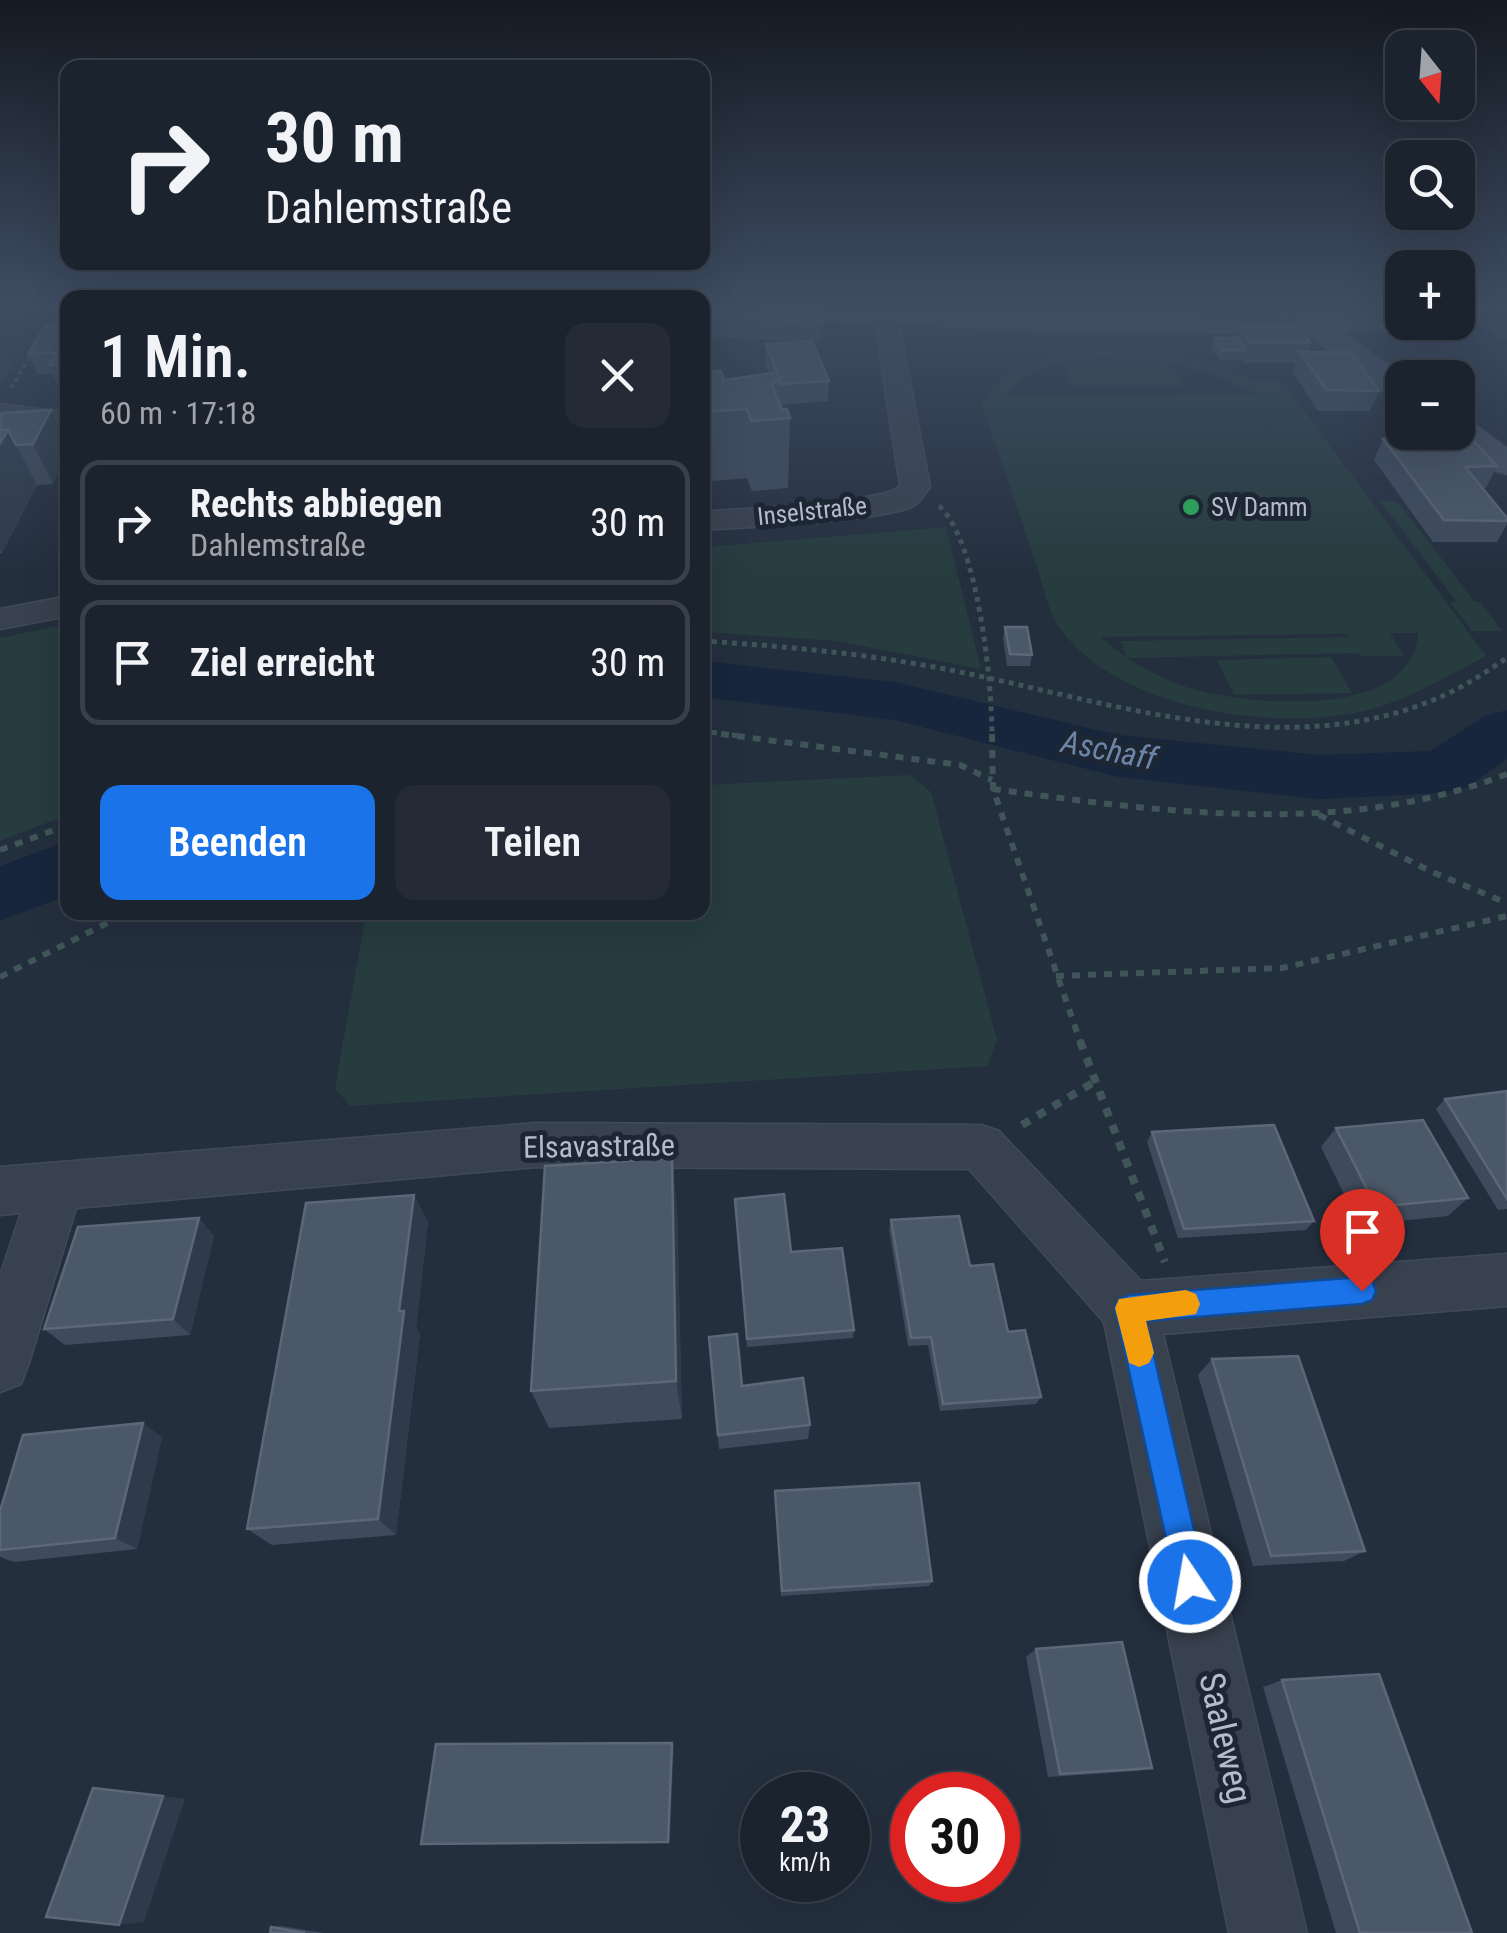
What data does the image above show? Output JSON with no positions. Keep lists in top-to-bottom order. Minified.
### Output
{"streets":{"street":["Inselstraße","Elsavastraße","Saaleweg"]},"water":["Aschaff"],"places":["SV Damm"],"north":"bottom","page":{"map_buttons":["+","−"],"turn":["30 m","Dahlemstraße"],"heading":["1 Min.","60 m · 17:18"],"list":[{"name":"Rechts abbiegen","note":"Dahlemstraße","value":"30 m"},{"name":"Ziel erreicht","value":"30 m"}],"buttons":["Beenden","Teilen"],"speed":"23 km/h","limit":"30"}}
